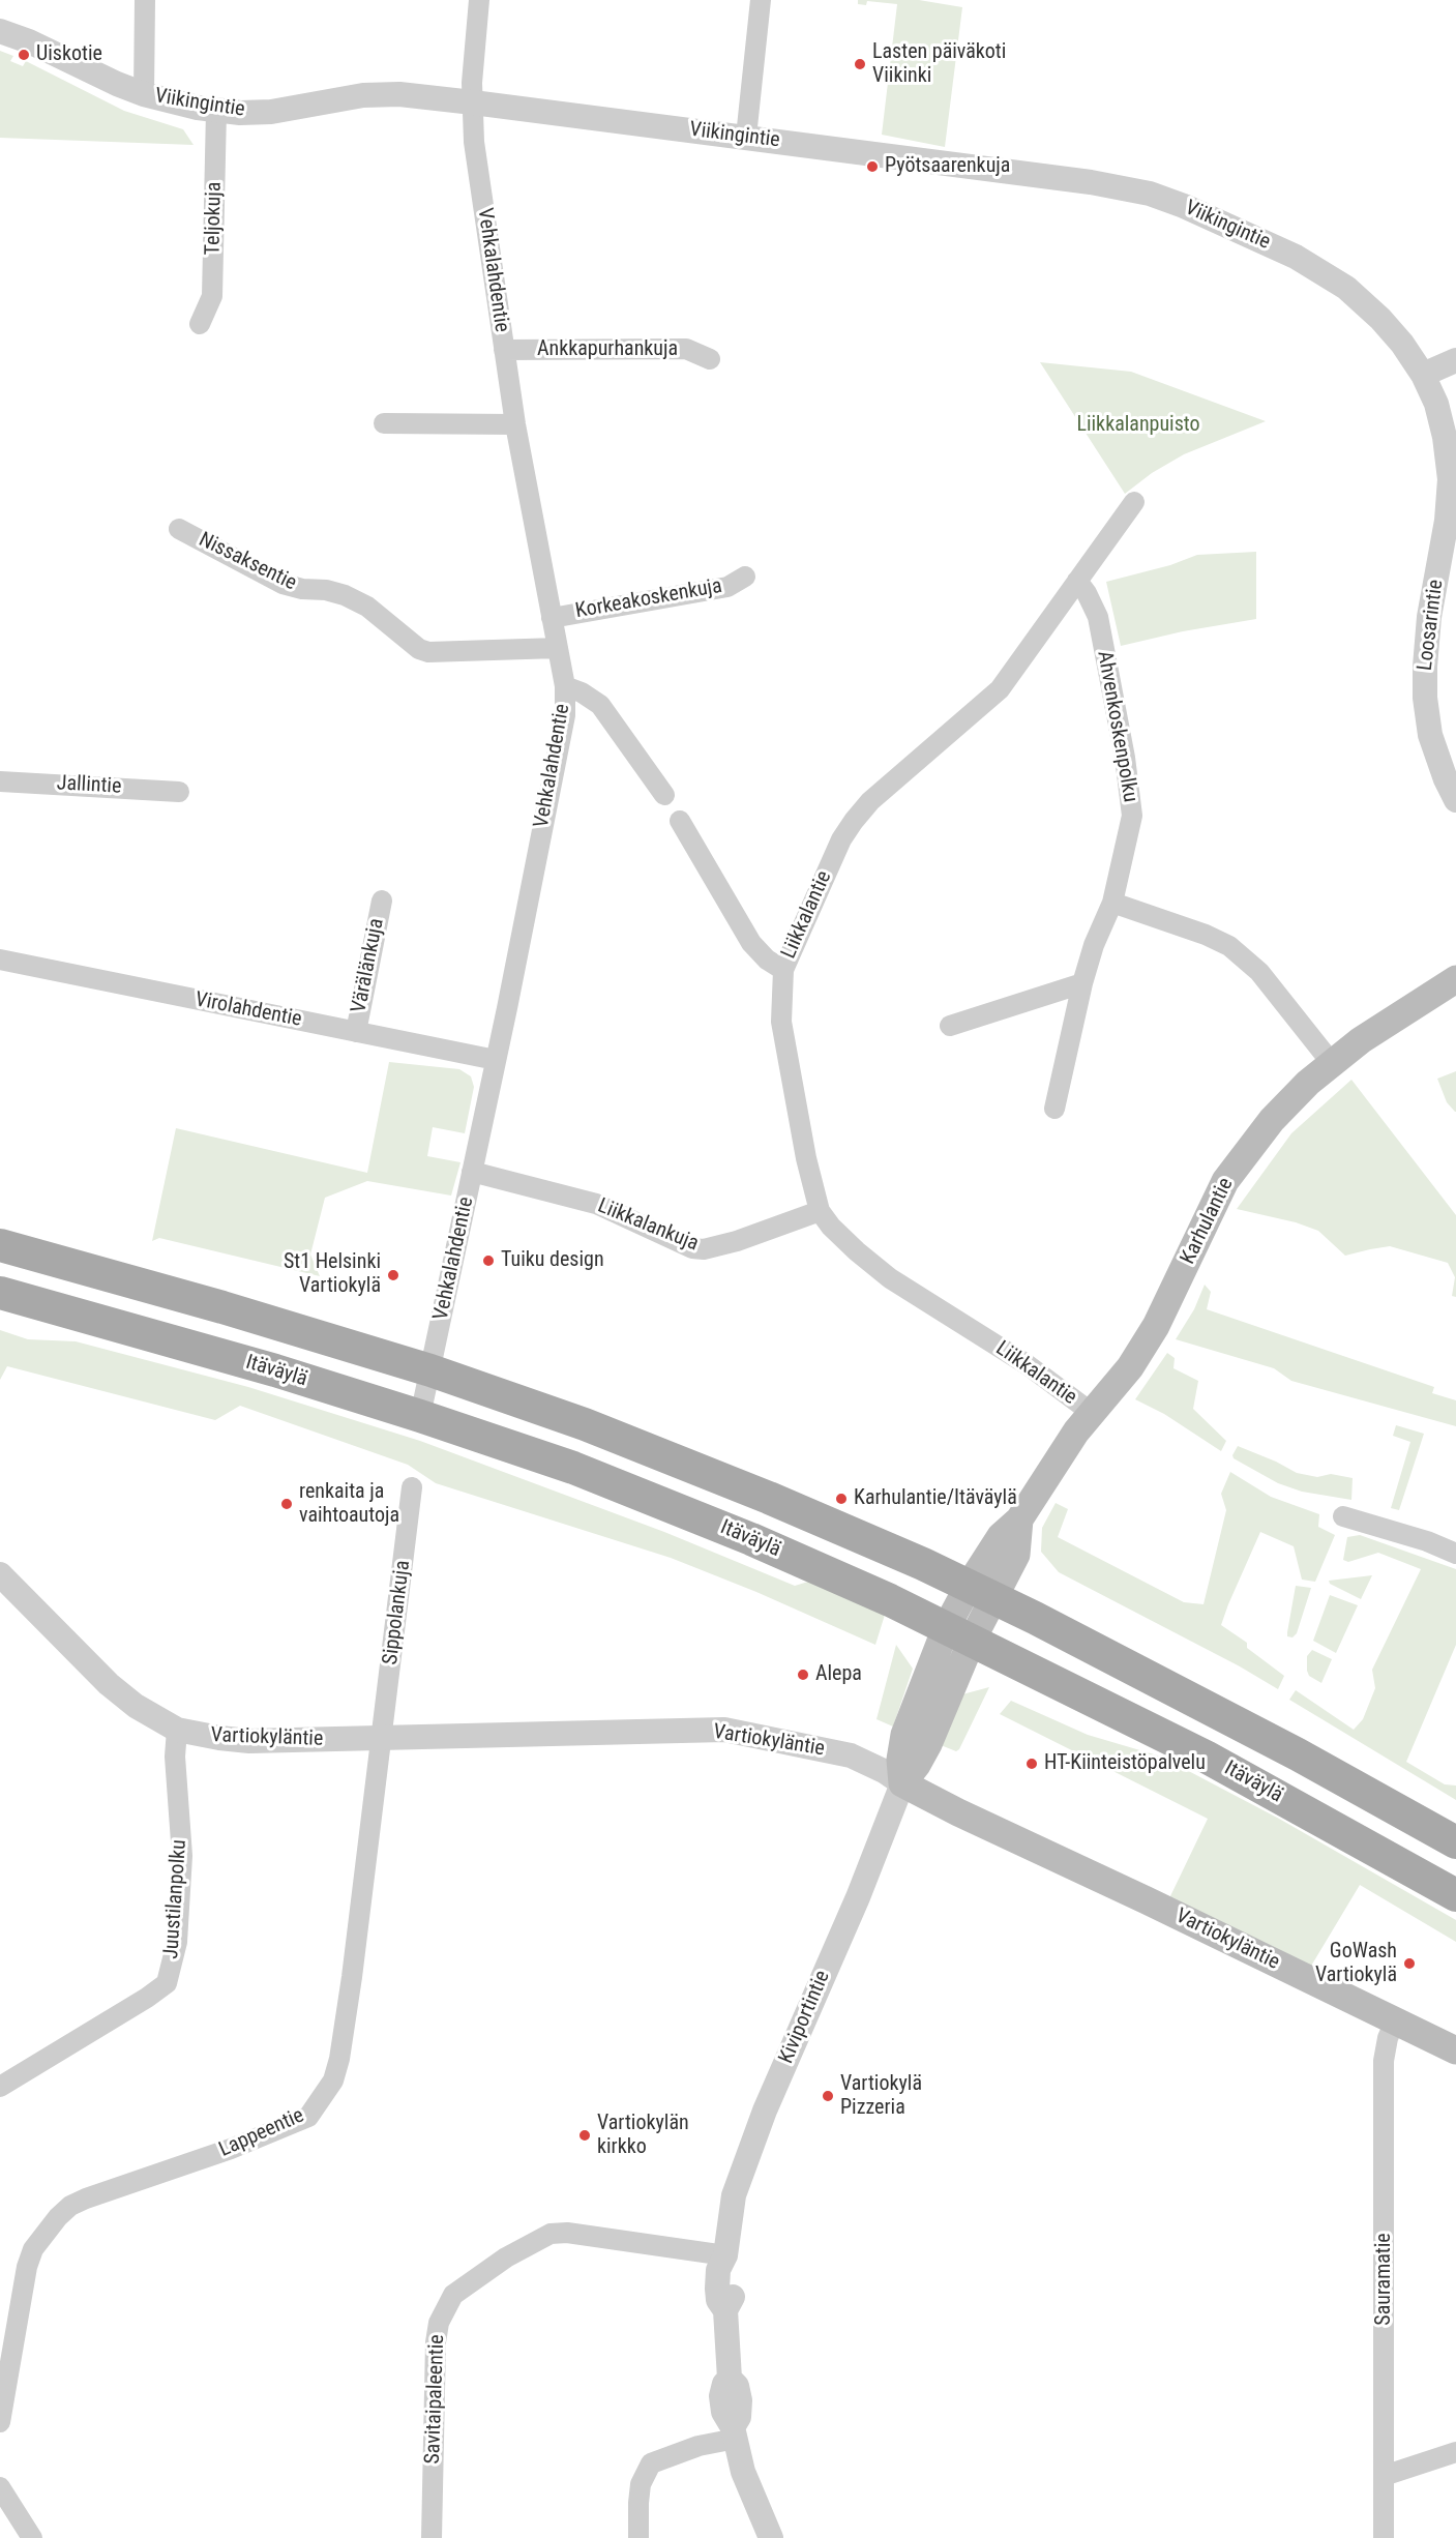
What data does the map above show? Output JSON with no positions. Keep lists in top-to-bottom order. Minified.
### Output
{"streets":{"main road":["Karhulantie","Itäväylä","Vartiokyläntie","Kiviportintie"],"street":["Viikingintie","Teljokuja","Vehkalahdentie","Ankkapurhankuja","Nissaksentie","Korkeakoskenkuja","Loosarintie","Ahvenkoskenpolku","Jallintie","Liikkalantie","Värälänkuja","Virolahdentie","Liikkalankuja","Sippolankuja","Juustilanpolku","Lappeentie","Sauramatie","Savitaipaleentie"]},"crossings":[["Viikingintie","Teljokuja"],["Viikingintie","Vehkalahdentie"],["Viikingintie","Loosarintie"],["Vehkalahdentie","Ankkapurhankuja"],["Vehkalahdentie","Nissaksentie"],["Vehkalahdentie","Korkeakoskenkuja"],["Vehkalahdentie","Virolahdentie"],["Vehkalahdentie","Liikkalankuja"],["Vehkalahdentie","Itäväylä"],["Ahvenkoskenpolku","Liikkalantie"],["Liikkalantie","Karhulantie"],["Liikkalantie","Liikkalankuja"],["Värälänkuja","Virolahdentie"],["Karhulantie","Itäväylä"],["Karhulantie","Kiviportintie"],["Itäväylä","Kiviportintie"],["Sippolankuja","Vartiokyläntie"],["Sippolankuja","Lappeentie"],["Vartiokyläntie","Juustilanpolku"],["Vartiokyläntie","Kiviportintie"],["Vartiokyläntie","Lappeentie"],["Vartiokyläntie","Sauramatie"],["Kiviportintie","Savitaipaleentie"]],"parks":["Liikkalanpuisto"],"places":["Uiskotie","Lasten päiväkoti Viikinki","Pyötsaarenkuja","Tuiku design","St1 Helsinki Vartiokylä","Karhulantie/Itäväylä","renkaita ja vaihtoautoja","Alepa","HT-Kiinteistöpalvelu","GoWash Vartiokylä","Vartiokylä Pizzeria","Vartiokylän kirkko"]}
